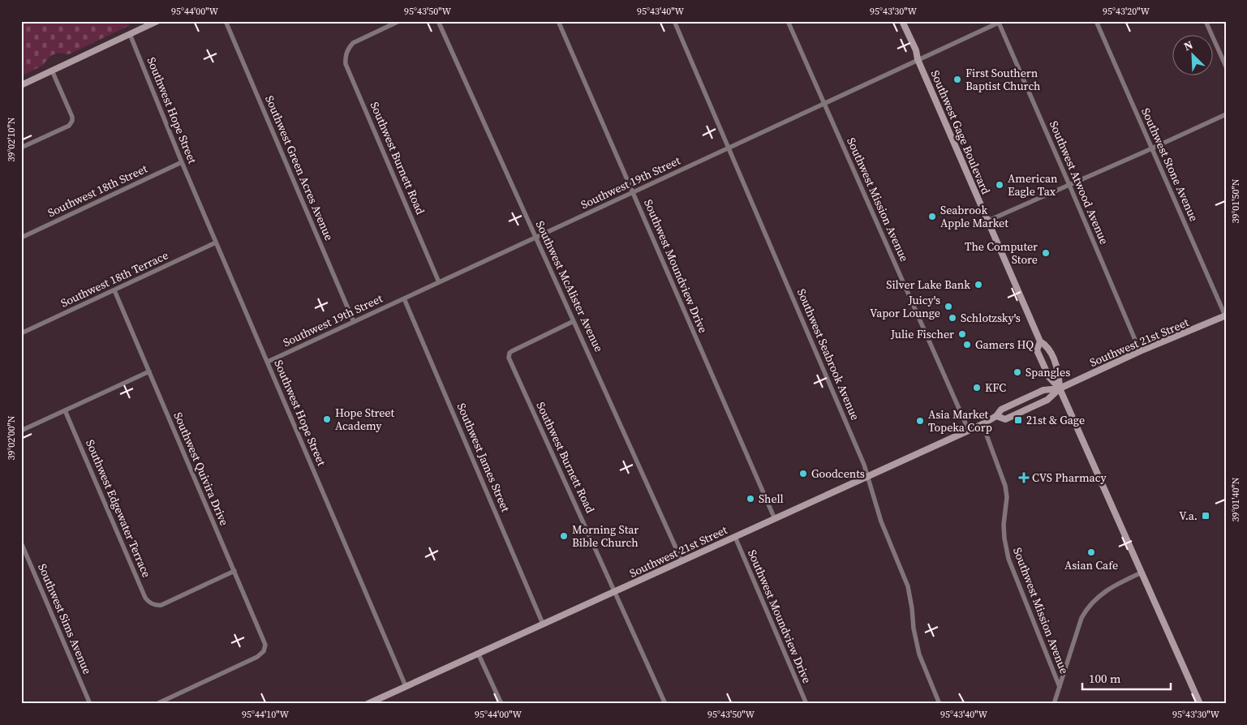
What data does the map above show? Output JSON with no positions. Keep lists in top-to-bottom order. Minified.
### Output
{"streets":{"main road":["Southwest Gage Boulevard","Southwest 21st Street"],"street":["Southwest Hope Street","Southwest Burnett Road","Southwest Stone Avenue","Southwest Green Acres Avenue","Southwest 19th Street","Southwest Atwood Avenue","Southwest 18th Street","Southwest Mission Avenue","Southwest Moundview Drive","Southwest 18th Terrace","Southwest McAlister Avenue","Southwest Seabrook Avenue","Southwest James Street","Southwest Quivira Drive","Southwest Edgewater Terrace","Southwest Sims Avenue"]},"crossings":[["Southwest Hope Street","Southwest 19th Street"],["Southwest Hope Street","Southwest 18th Street"],["Southwest Hope Street","Southwest 18th Terrace"],["Southwest Hope Street","Southwest 21st Street"],["Southwest Gage Boulevard","Southwest 19th Street"],["Southwest Gage Boulevard","Southwest 21st Street"],["Southwest Burnett Road","Southwest 19th Street"],["Southwest Burnett Road","Southwest McAlister Avenue"],["Southwest Burnett Road","Southwest 21st Street"],["Southwest Stone Avenue","Southwest 21st Street"],["Southwest Green Acres Avenue","Southwest 19th Street"],["Southwest 19th Street","Southwest Atwood Avenue"],["Southwest 19th Street","Southwest Mission Avenue"],["Southwest 19th Street","Southwest Moundview Drive"],["Southwest 19th Street","Southwest McAlister Avenue"],["Southwest 19th Street","Southwest Seabrook Avenue"],["Southwest 19th Street","Southwest James Street"],["Southwest Atwood Avenue","Southwest 21st Street"],["Southwest Mission Avenue","Southwest 21st Street"],["Southwest Moundview Drive","Southwest 21st Street"],["Southwest 18th Terrace","Southwest Quivira Drive"],["Southwest McAlister Avenue","Southwest 21st Street"],["Southwest 21st Street","Southwest Seabrook Avenue"],["Southwest 21st Street","Southwest James Street"],["Southwest Quivira Drive","Southwest Edgewater Terrace"]],"places":{"other":["First Southern Baptist Church","American Eagle Tax","Seabrook Apple Market","The Computer Store","Silver Lake Bank","Juicy's Vapor Lounge","Schlotzsky's","Julie Fischer","Gamers HQ","Spangles","KFC","Hope Street Academy","Asia Market Topeka Corp","Goodcents","Shell","Morning Star Bible Church","Asian Cafe"],"transit":["21st & Gage","V.a."],"health":["CVS Pharmacy"]},"scale_bar":"100 m","north":"top left","coordinates":["95°44'00\"W","95°43'50\"W","95°43'40\"W","95°43'30\"W","95°43'20\"W","39°02'10\"N","39°01'50\"N","39°02'00\"N","39°01'40\"N","95°44'10\"W"]}
